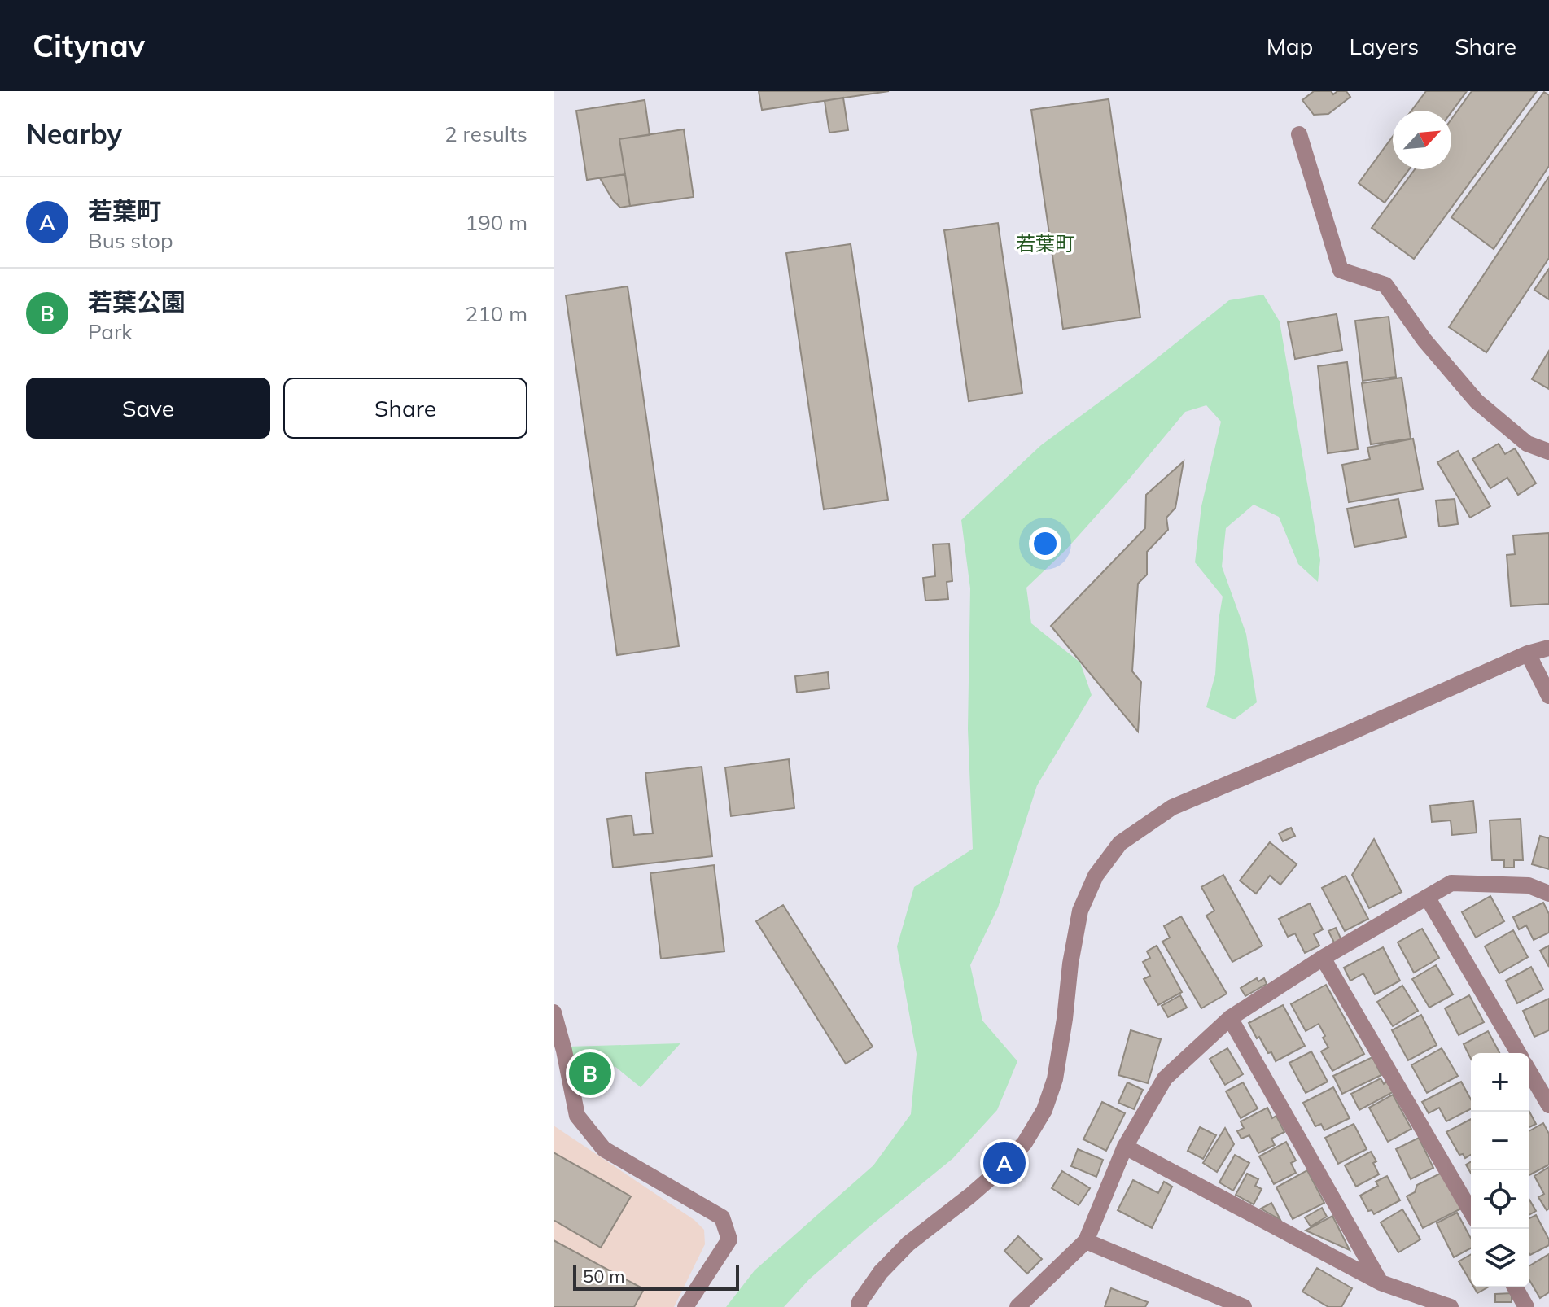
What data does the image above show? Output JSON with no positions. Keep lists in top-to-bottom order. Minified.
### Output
{"districts":["若葉町"],"scale_bar":"50 m","north":"top right","page":{"header":"Citynav","nav":["Map","Layers","Share"],"heading":["Nearby","2 results"],"list":[{"mark":"A","name":"若葉町","note":"Bus stop","value":"190 m"},{"mark":"B","name":"若葉公園","note":"Park","value":"210 m"}],"buttons":["Save","Share"],"pins":["B","A"],"map_buttons":["+","−"],"scale":"50 m"}}
